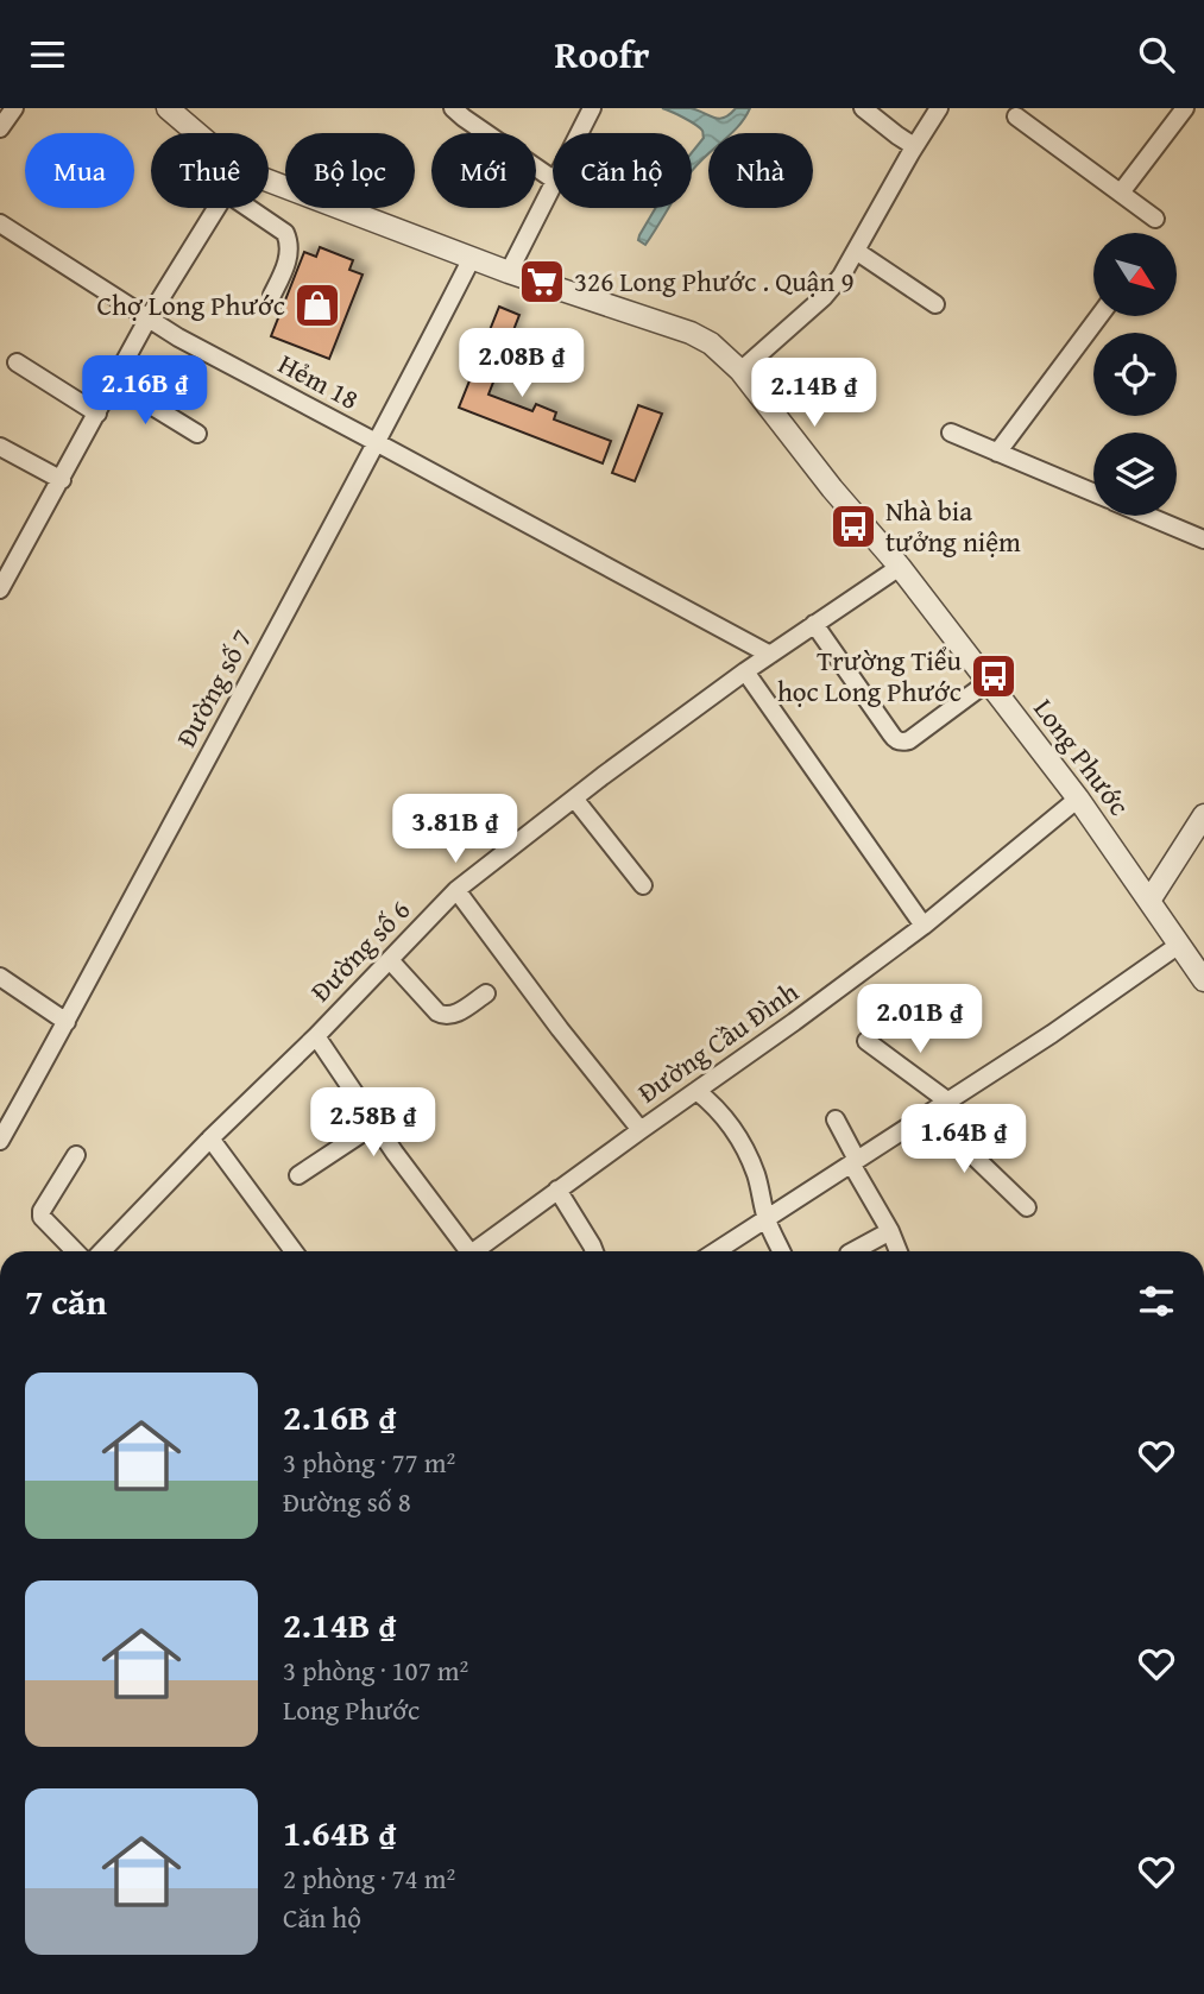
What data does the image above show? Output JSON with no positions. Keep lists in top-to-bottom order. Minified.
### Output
{"streets":{"street":["Hẻm 18","Đường số 7","Long Phước","Đường số 6","Đường Cầu Đình"]},"crossings":[["Hẻm 18","Đường số 7"],["Hẻm 18","Đường số 6"],["Đường số 7","Long Phước"],["Long Phước","Đường số 6"],["Long Phước","Đường Cầu Đình"]],"places":{"supermarket":["326 Long Phước . Quận 9"],"shop":["Chợ Long Phước"],"bus stop":["Nhà bia tưởng niệm","Trường Tiểu học Long Phước"]},"north":"bottom right","page":{"header":"Roofr","chip":["Mua","Thuê","Bộ lọc","Mới","Căn hộ","Nhà"],"price":["2.08B ₫","2.16B ₫","2.14B ₫","3.81B ₫","2.01B ₫","2.58B ₫","1.64B ₫"],"heading":"7 căn","list":[{"name":"2.16B ₫","note":"3 phòng · 77 m² · Đường số 8"},{"name":"2.14B ₫","note":"3 phòng · 107 m² · Long Phước"},{"name":"1.64B ₫","note":"2 phòng · 74 m² · Căn hộ"}]}}
